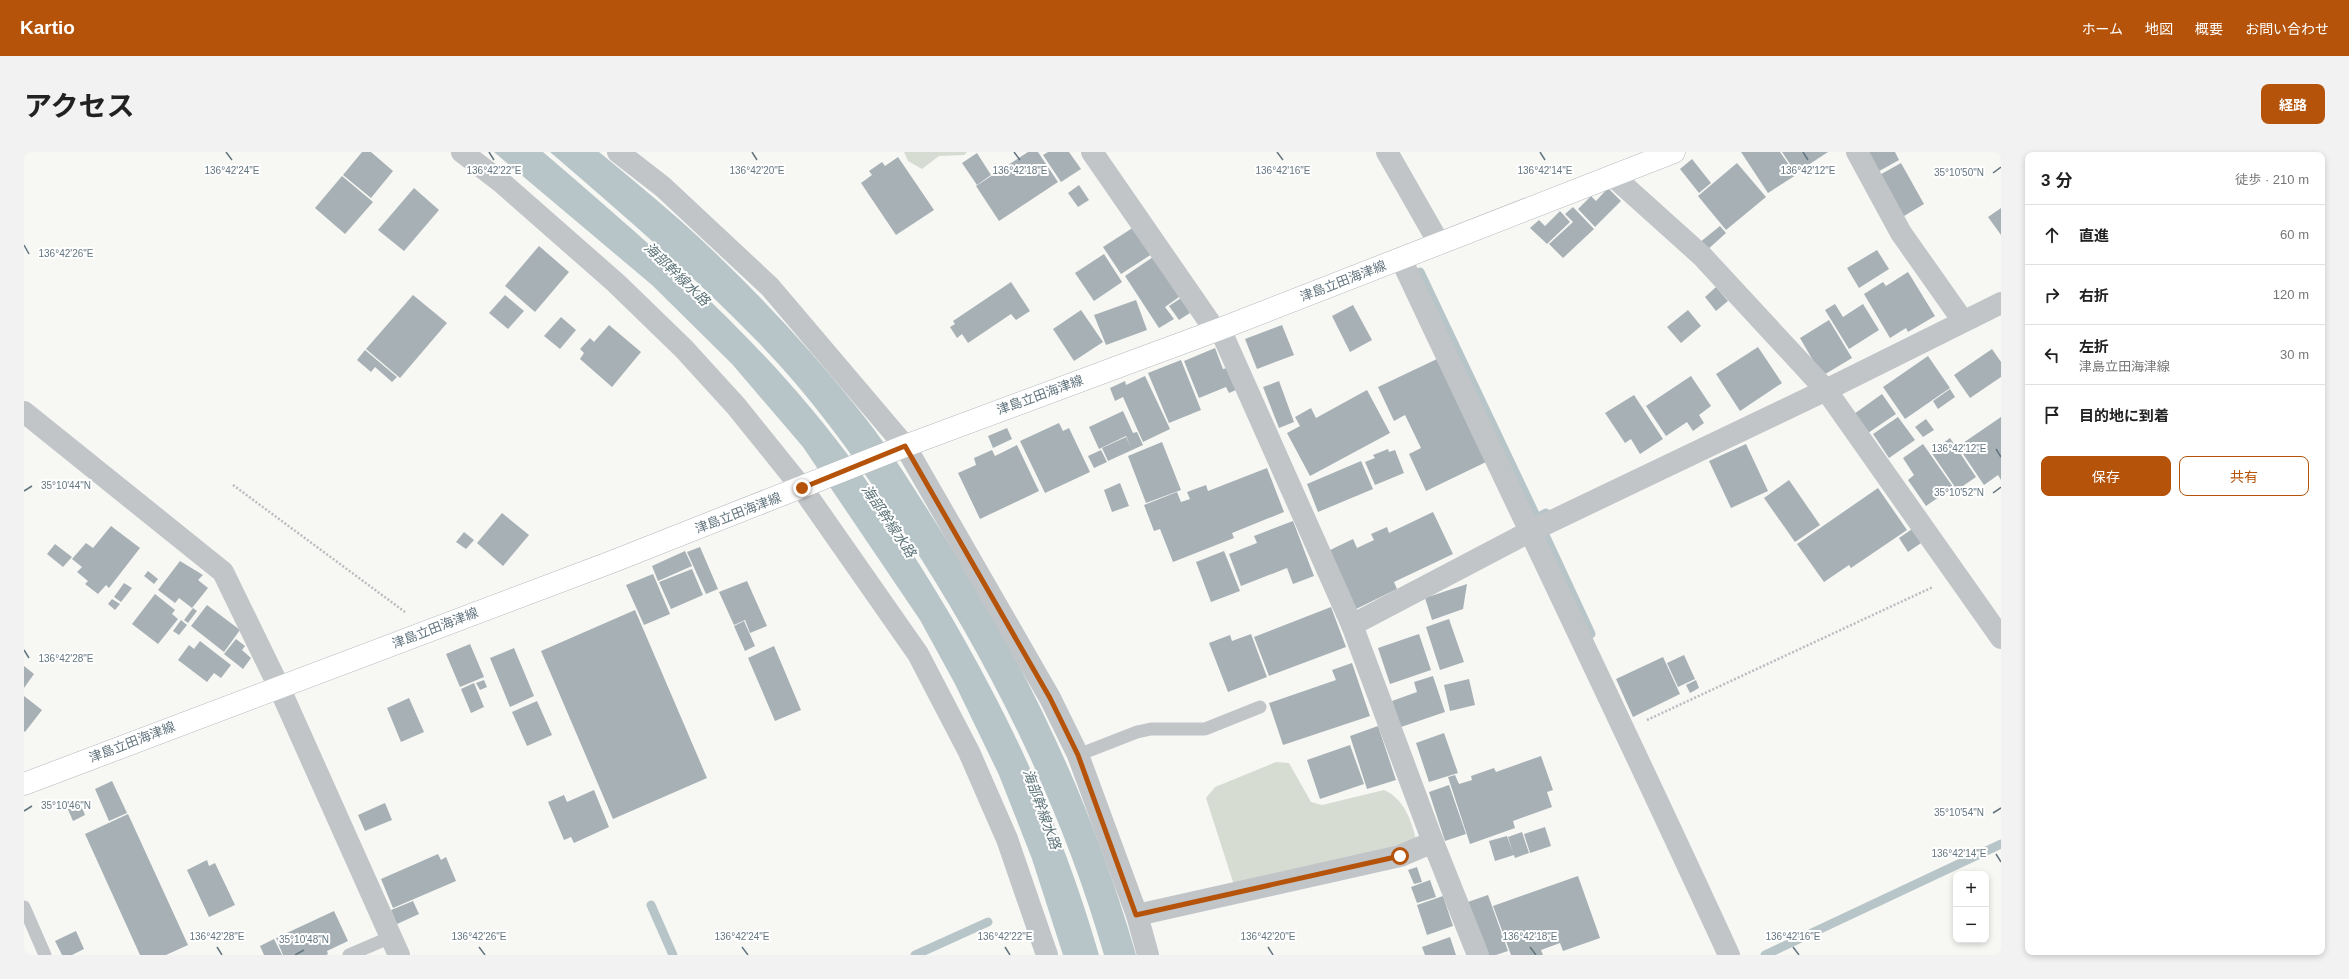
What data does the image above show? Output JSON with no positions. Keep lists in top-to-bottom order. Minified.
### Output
{"streets":{"main road":["津島立田海津線"]},"water":["海部幹線水路"],"page":{"header":"Kartio","nav":["ホーム","地図","概要","お問い合わせ"],"title":"アクセス","buttons":["経路",["保存","共有"]],"heading":["3 分","徒歩 · 210 m"],"list":[["直進","60 m"],["右折","120 m"],["左折","津島立田海津線","30 m"],"目的地に到着"],"map_buttons":["+","−"]},"coordinates":["136°42'24\"E","136°42'22\"E","136°42'18\"E","136°42'16\"E","136°42'14\"E","136°42'12\"E","136°42'20\"E","35°10'50\"N","136°42'26\"E","35°10'44\"N","35°10'52\"N","136°42'28\"E","35°10'46\"N","35°10'54\"N","35°10'48\"N"]}
